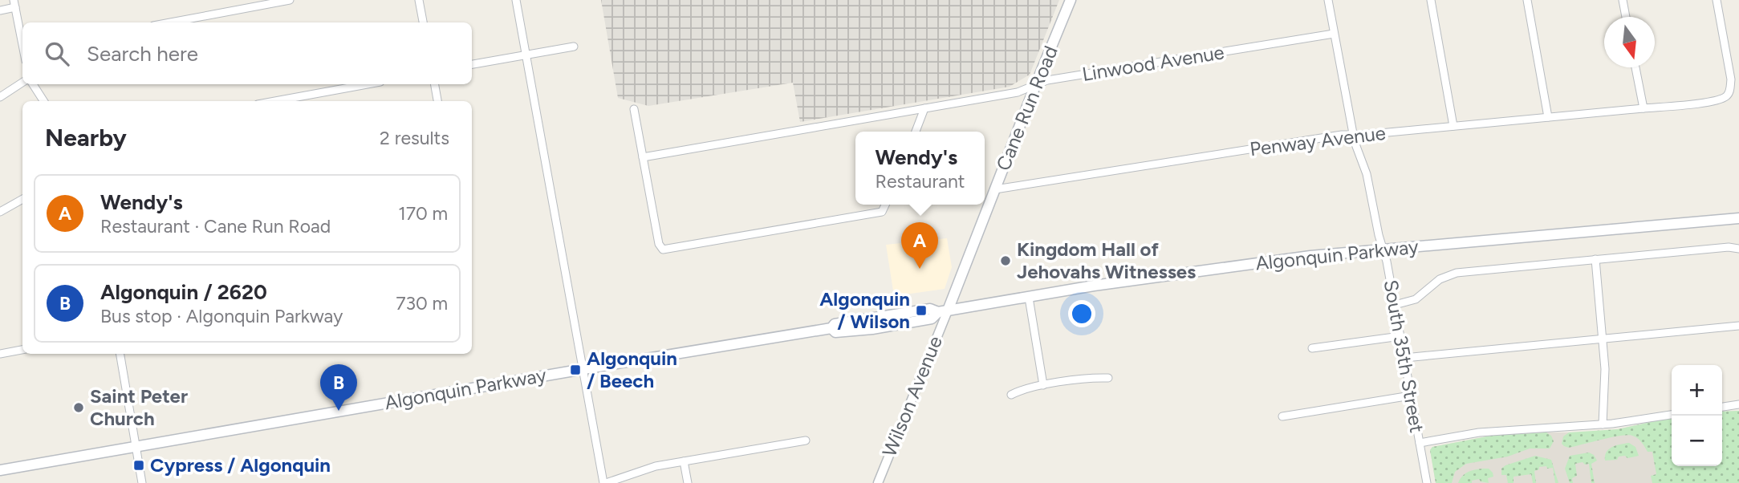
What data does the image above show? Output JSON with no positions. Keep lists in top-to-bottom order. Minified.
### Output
{"streets":{"main road":["Cane Run Road","Algonquin Parkway"],"street":["Linwood Avenue","Penway Avenue","South 35th Street","Wilson Avenue"]},"crossings":[["Linwood Avenue","Cane Run Road"],["Linwood Avenue","South 35th Street"],["Cane Run Road","Penway Avenue"],["Cane Run Road","Algonquin Parkway"],["Cane Run Road","Wilson Avenue"],["Penway Avenue","South 35th Street"],["Algonquin Parkway","South 35th Street"],["Algonquin Parkway","Wilson Avenue"]],"places":{"other":["Kingdom Hall of Jehovahs Witnesses","Saint Peter Church"],"transit":["Algonquin / Wilson","Algonquin / Beech","Cypress / Algonquin"]},"north":"bottom","page":{"search":"Search here","heading":["Nearby","2 results"],"popup":["Wendy's","Restaurant"],"list":[{"mark":"A","name":"Wendy's","note":"Restaurant · Cane Run Road","value":"170 m"},{"mark":"B","name":"Algonquin / 2620","note":"Bus stop · Algonquin Parkway","value":"730 m"}],"pins":["A","B"],"map_buttons":["+","−"]}}
